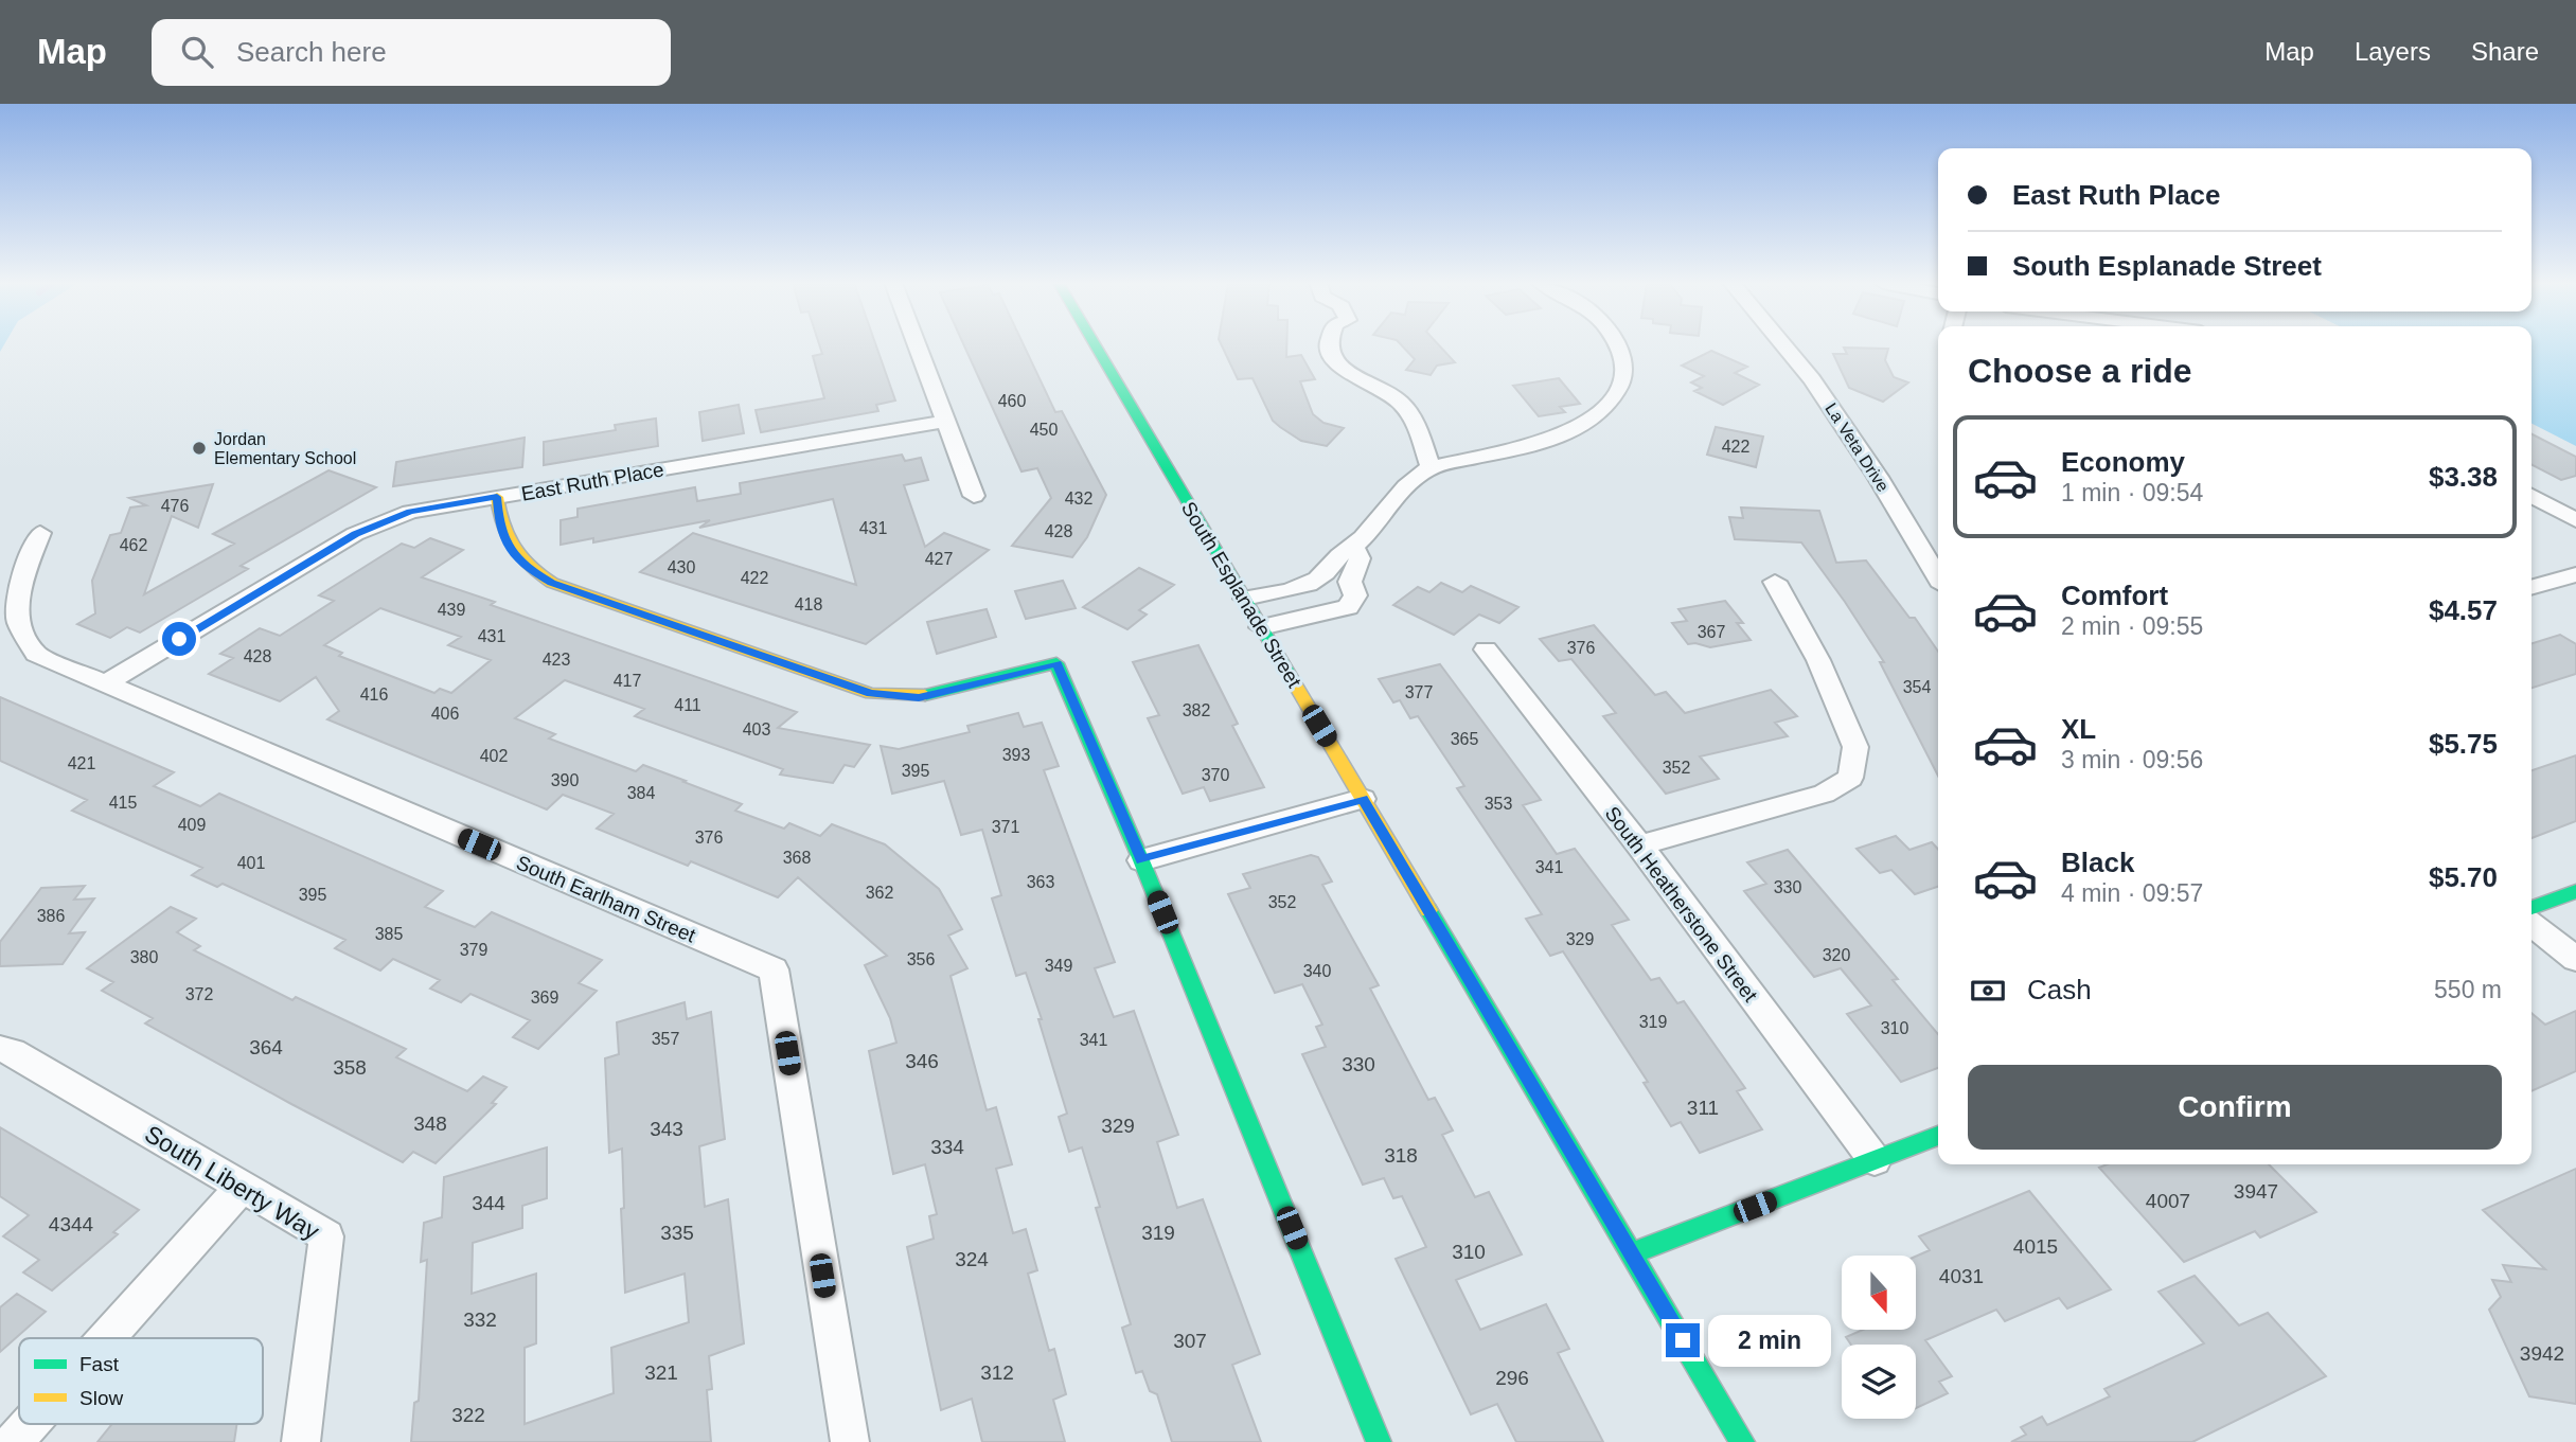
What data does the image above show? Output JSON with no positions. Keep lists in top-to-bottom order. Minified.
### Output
{"streets":{"street":["La Veta Drive","East Ruth Place","South Esplanade Street","South Earlham Street","South Heatherstone Street","South Liberty Way"]},"crossings":[["East Ruth Place","South Earlham Street"]],"places":["Jordan Elementary School"],"house_numbers":["460","450","422","432","476","431","428","462","427","430","422","418","439","367","431","376","428","423","417","354","377","416","411","382","406","403","365","393","402","421","352","395","370","390","384","415","353","409","371","376","368","401","341","363","330","362","395","352","386","385","329","379","320","380","356","349","340","372","369","319","310","357","341","364","346","330","358","311","348","329","343","334","318","3947","4007","344","4344","335","319","4015","310","324","4031","332","307","3942","321","312","296","322"],"legend":["Fast","Slow"],"north":"bottom","page":{"header":"Map","search":"Search here","nav":["Map","Layers","Share"],"banner":["East Ruth Place","South Esplanade Street"],"heading":"Choose a ride","list":[{"name":"Economy","note":"1 min · 09:54","value":"$3.38"},{"name":"Comfort","note":"2 min · 09:55","value":"$4.57"},{"name":"XL","note":"3 min · 09:56","value":"$5.75"},{"name":"Black","note":"4 min · 09:57","value":"$5.70"}],"pay":["Cash","550 m"],"buttons":"Confirm","bubble":"2 min"}}
